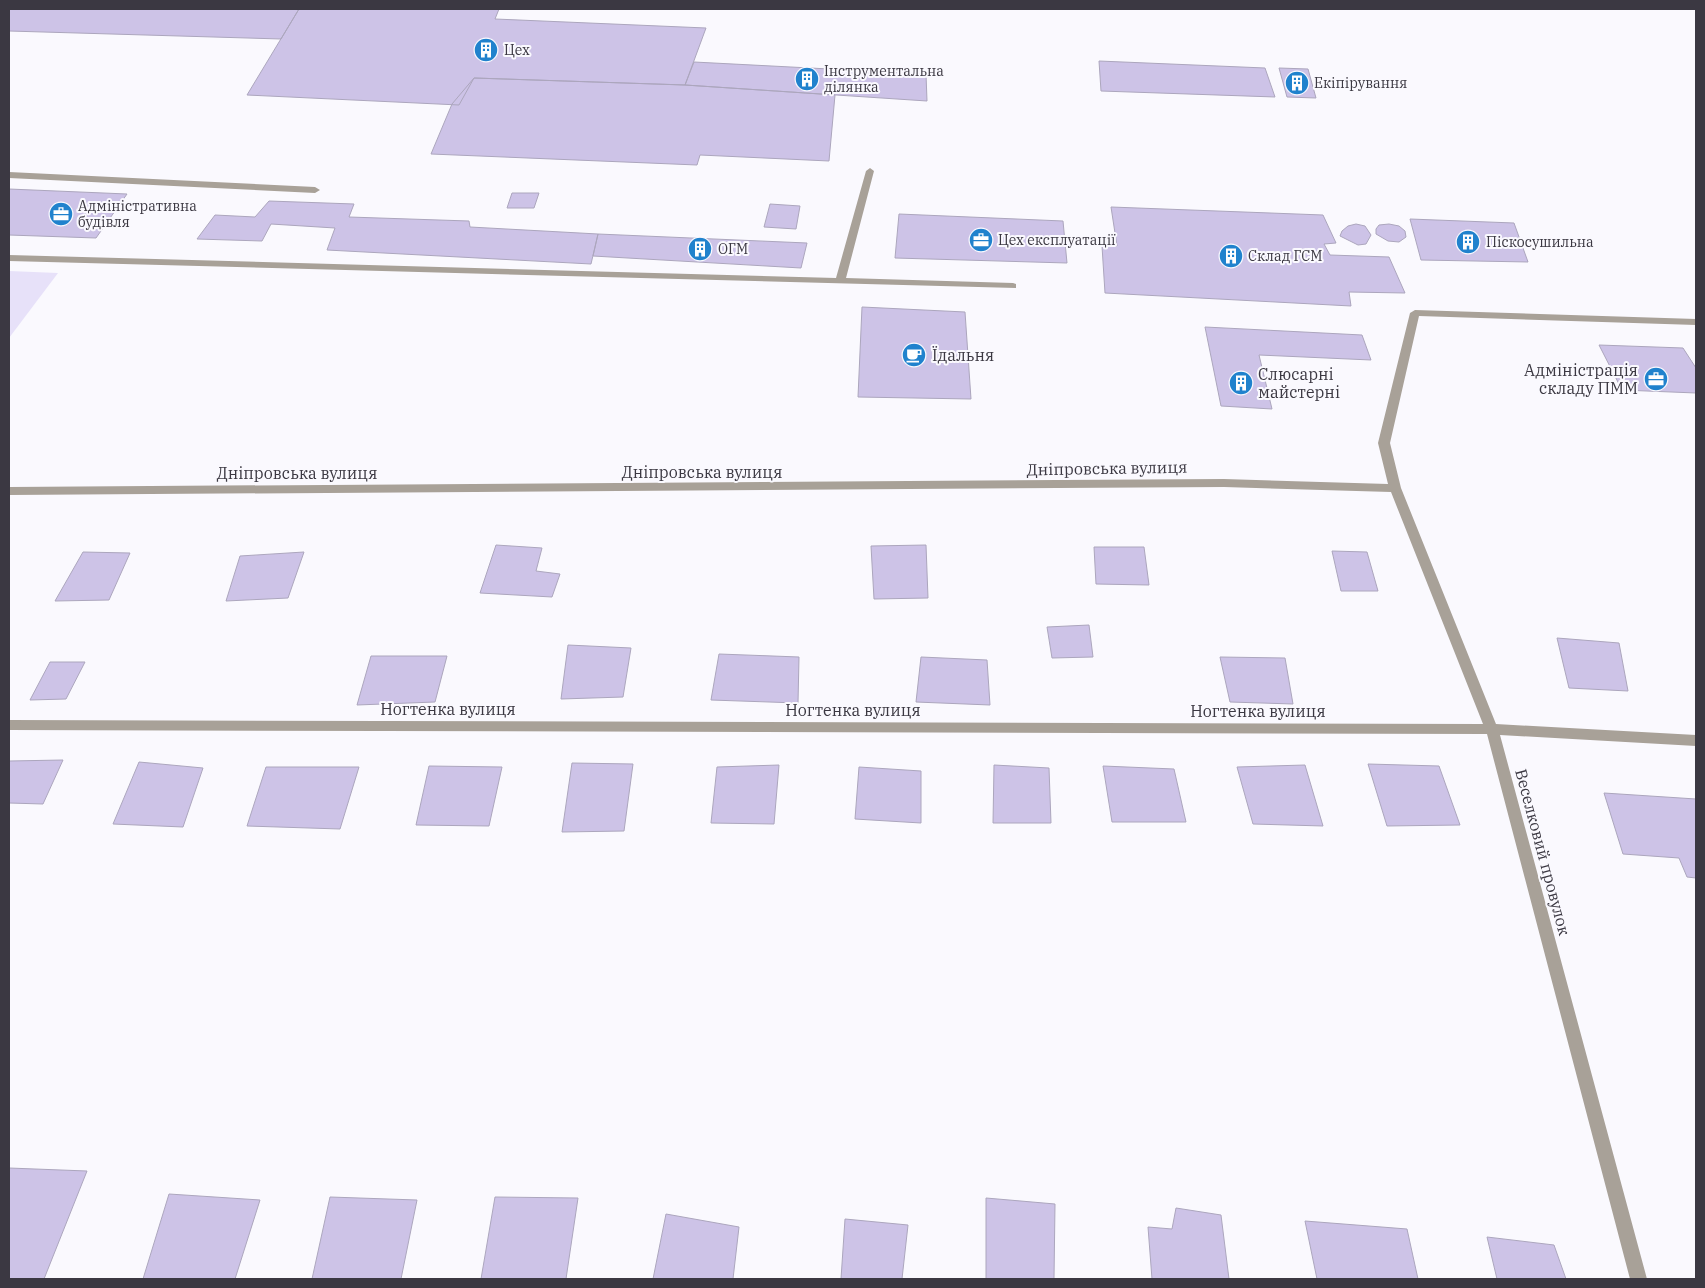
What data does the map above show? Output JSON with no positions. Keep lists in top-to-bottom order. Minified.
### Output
{"streets":{"street":["Дніпровська вулиця","Ногтенка вулиця","Веселковий провулок"]},"crossings":[["Дніпровська вулиця","Веселковий провулок"],["Ногтенка вулиця","Веселковий провулок"]],"places":{"building":["Цех","Інструментальна ділянка","Екіпірування","Піскосушильна","ОГМ","Склад ГСМ","Слюсарні майстерні"],"office":["Адміністративна будівля","Цех експлуатації","Адміністрація складу ПММ"],"cafe":["Їдальня"]}}
